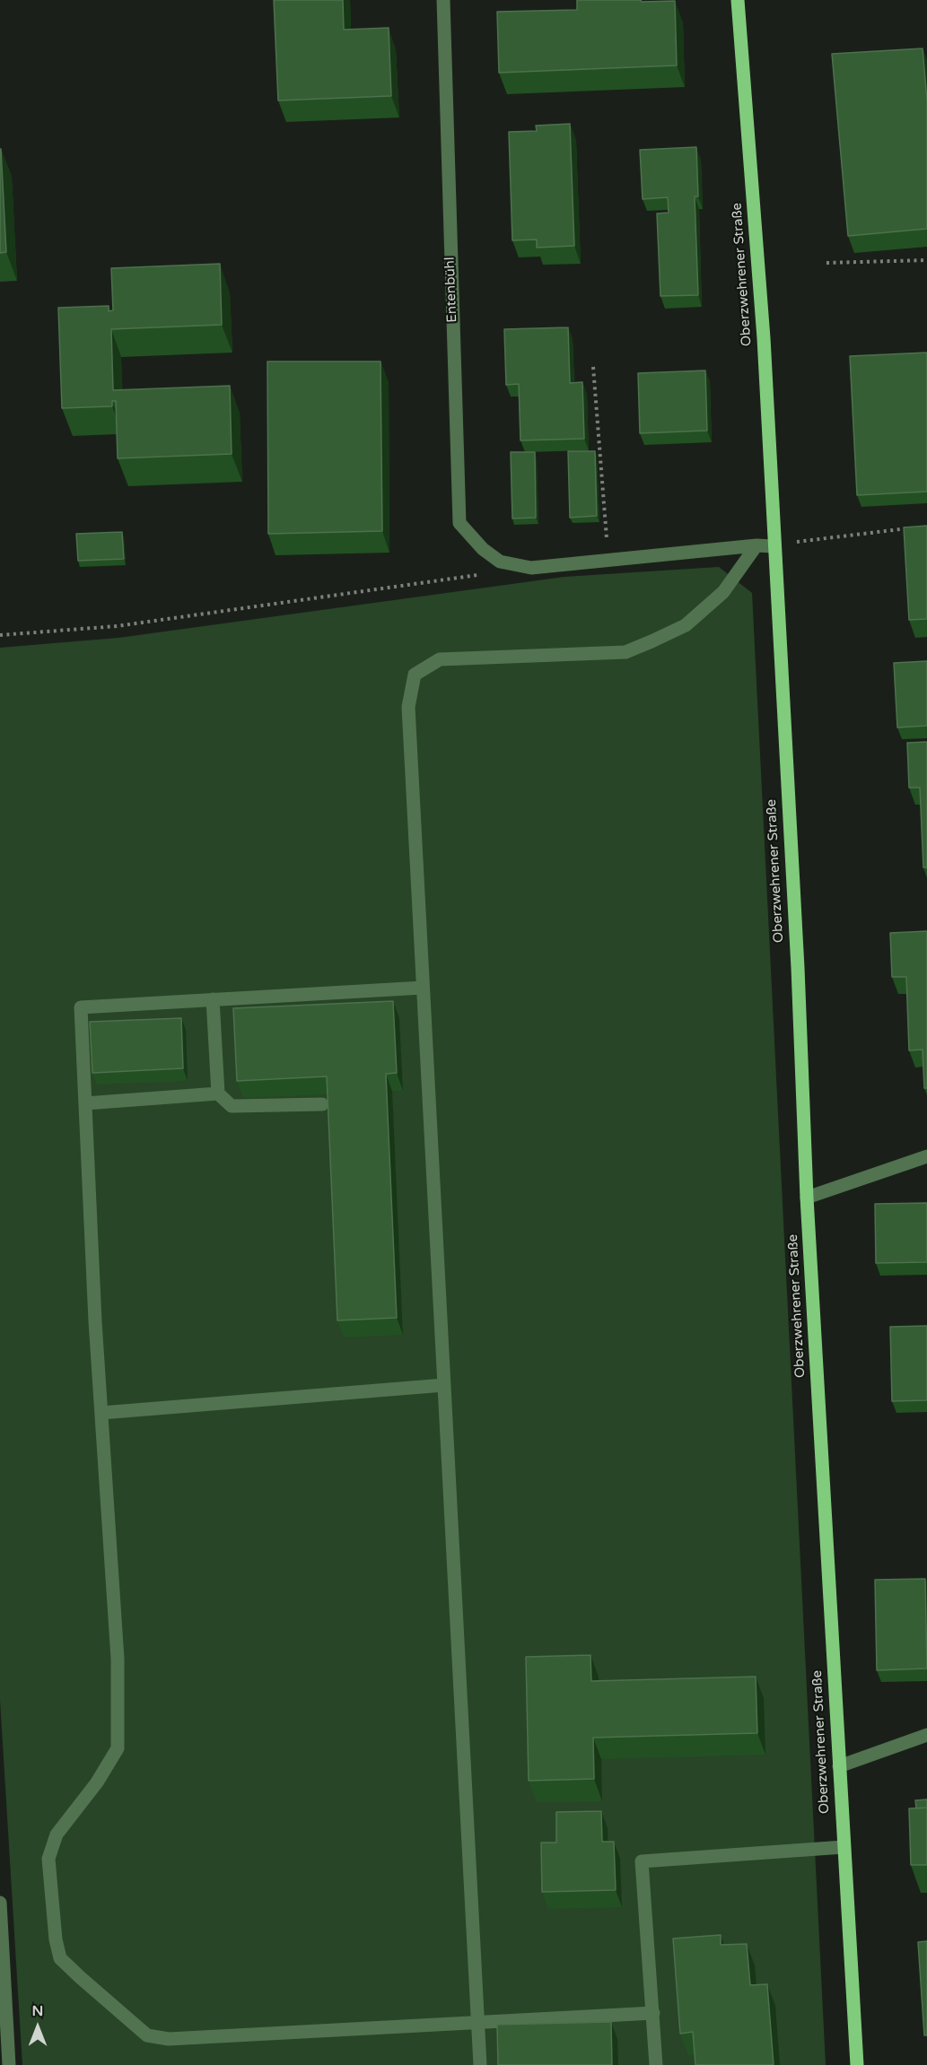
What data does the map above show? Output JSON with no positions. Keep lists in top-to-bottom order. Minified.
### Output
{"streets":{"main road":["Oberzwehrener Straße"],"street":["Entenbühl"]},"north":"top"}
